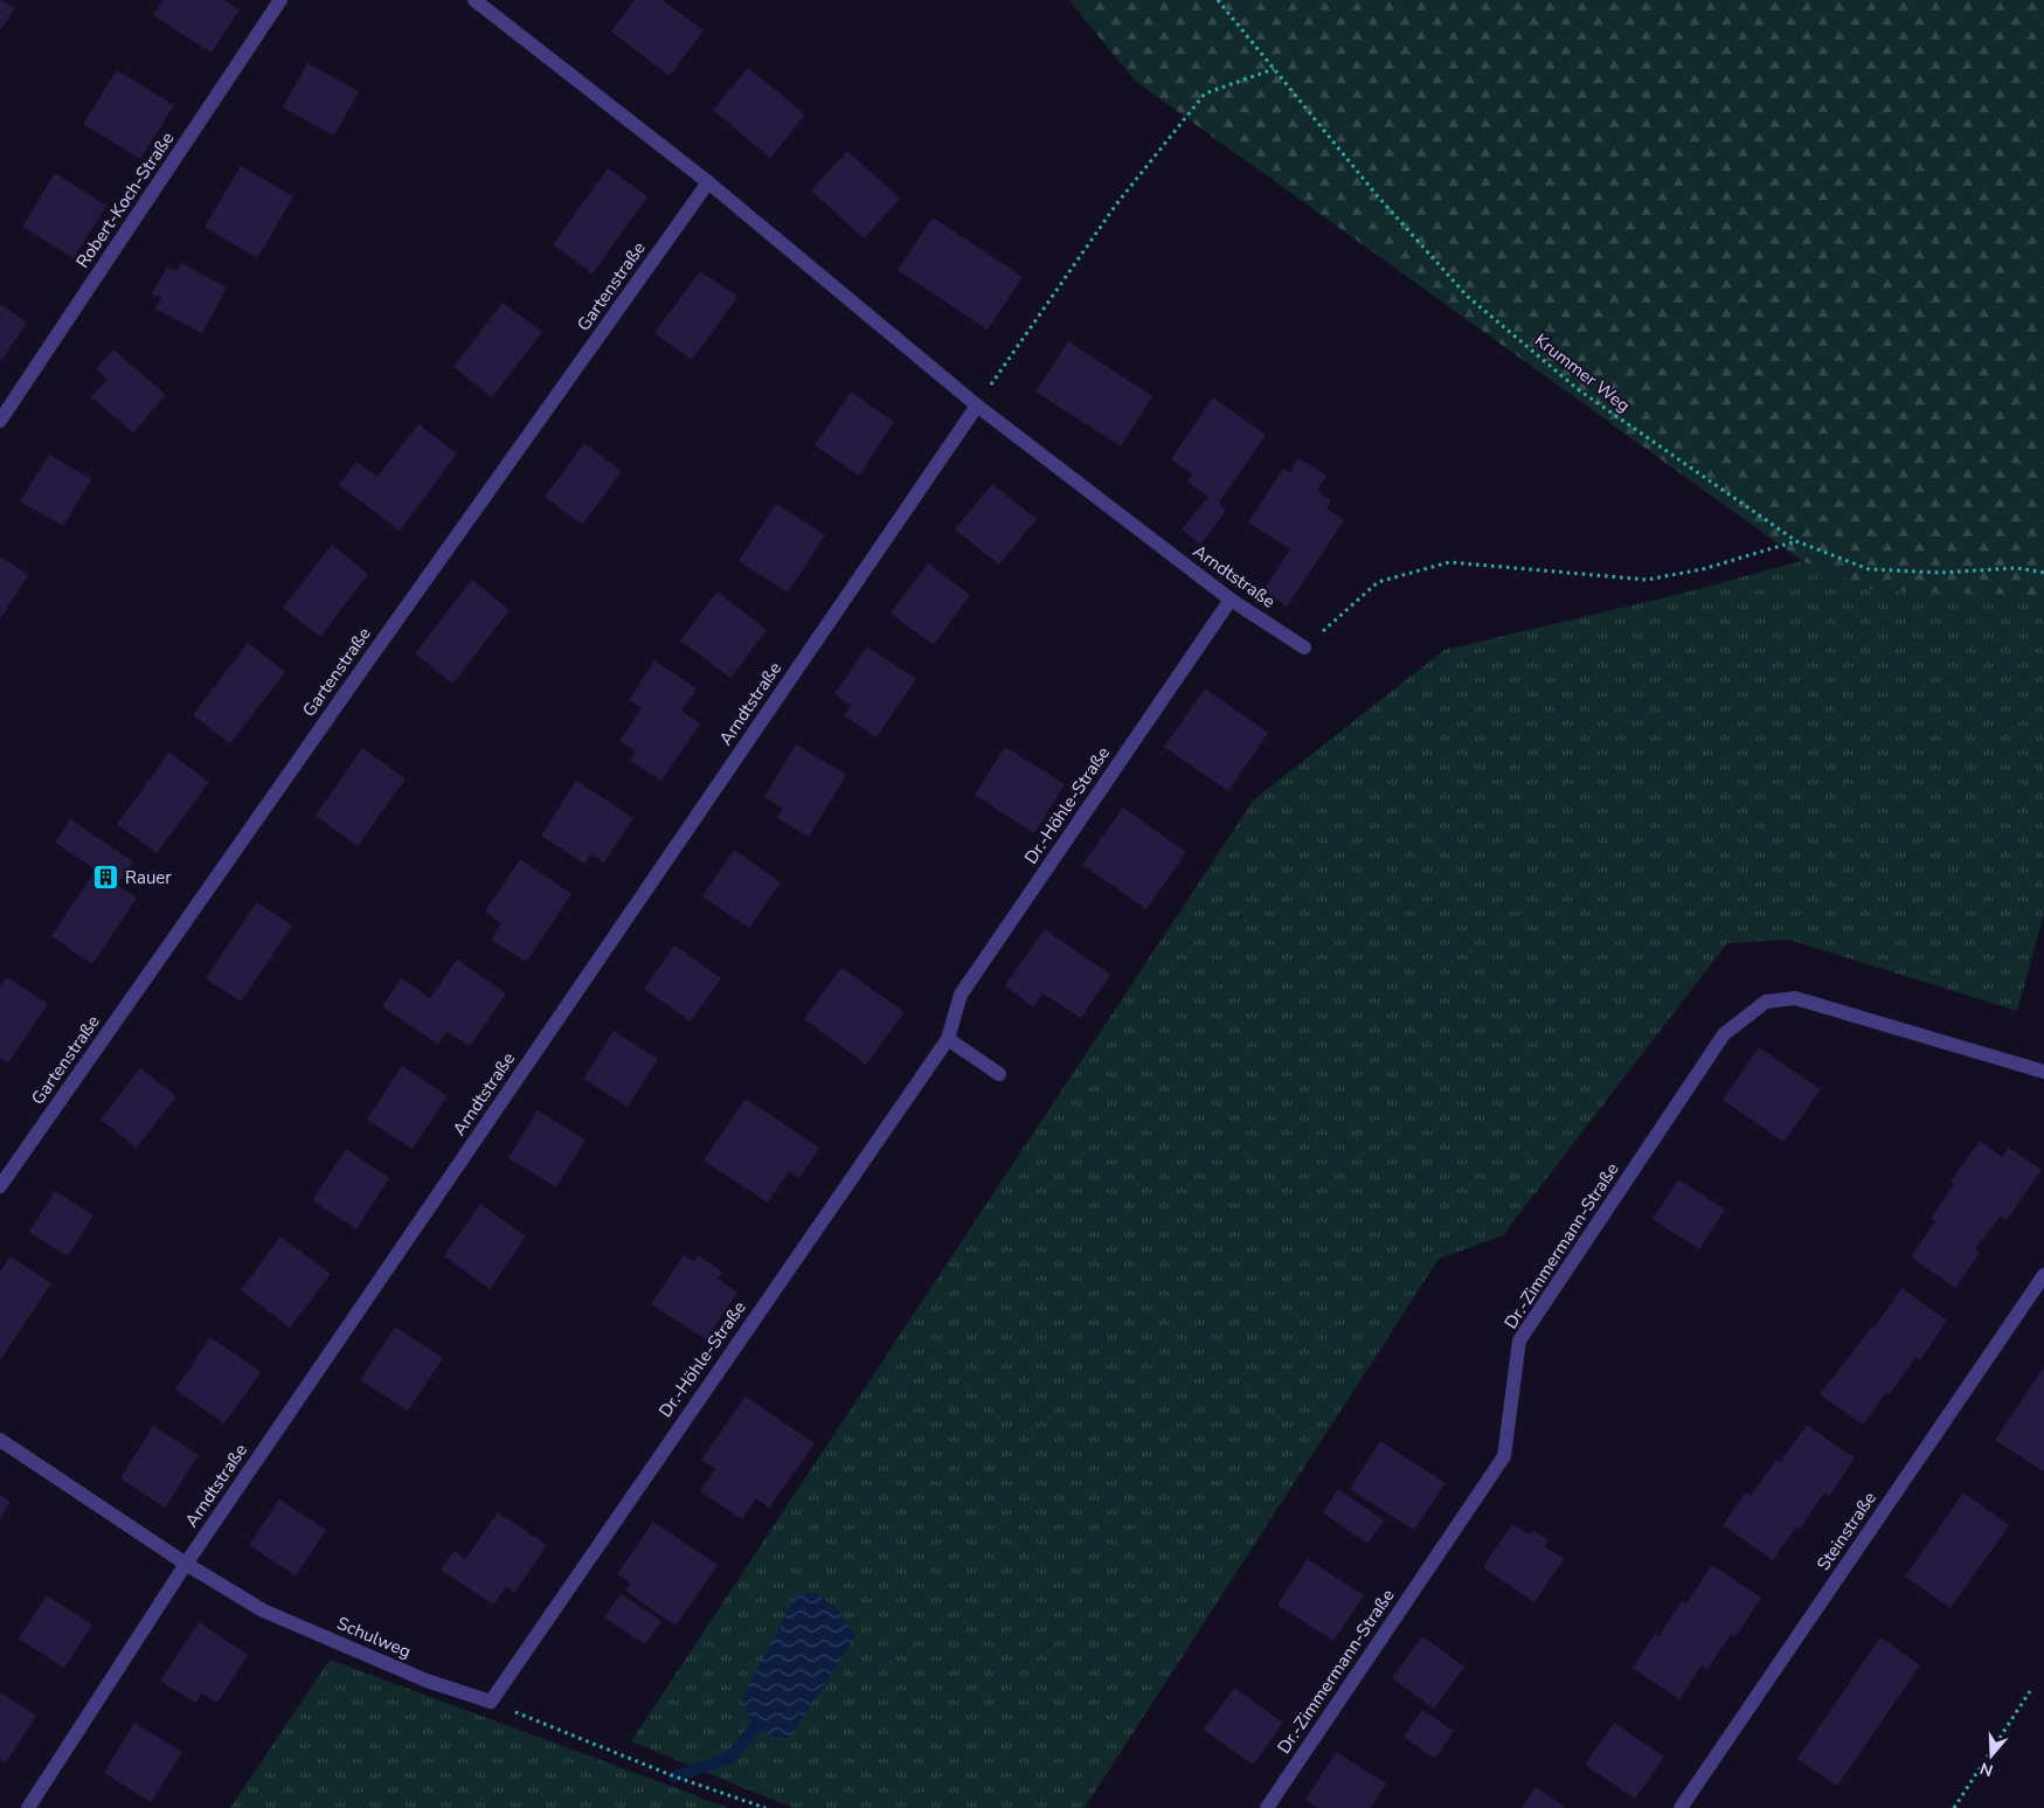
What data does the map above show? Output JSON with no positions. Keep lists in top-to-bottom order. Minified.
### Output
{"streets":{"street":["Robert-Koch-Straße","Gartenstraße","Arndtstraße","Dr.-Höhle-Straße","Dr.-Zimmermann-Straße","Steinstraße","Schulweg"],"path":["Krummer Weg"]},"crossings":[["Gartenstraße","Arndtstraße"],["Arndtstraße","Dr.-Höhle-Straße"],["Arndtstraße","Schulweg"],["Dr.-Höhle-Straße","Schulweg"]],"places":{"building":["Rauer"]},"north":"bottom"}
